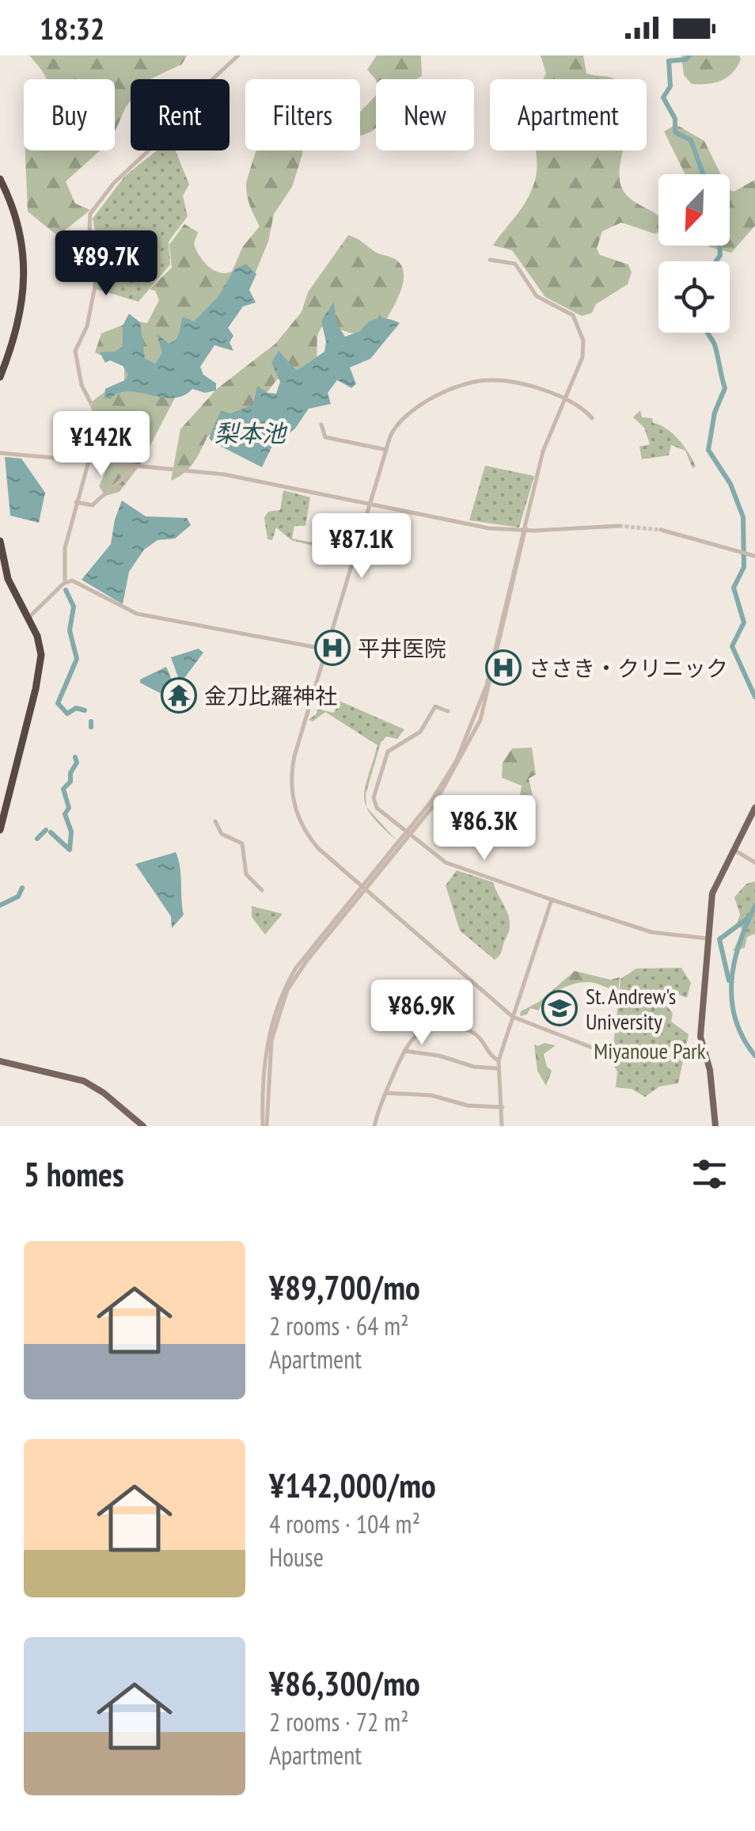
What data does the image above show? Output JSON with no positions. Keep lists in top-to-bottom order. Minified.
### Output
{"water":["梨本池"],"parks":["Miyanoue Park"],"places":{"hospital":["平井医院","ささき・クリニック"],"temple":["金刀比羅神社"],"school or university":["St. Andrew's University"]},"north":"bottom left","page":{"status":"18:32","chip":["Buy","Rent","Filters","New","Apartment"],"price":["¥89.7K","¥142K","¥87.1K","¥86.3K","¥86.9K"],"heading":"5 homes","list":[{"name":"¥89,700/mo","note":"2 rooms · 64 m² · Apartment"},{"name":"¥142,000/mo","note":"4 rooms · 104 m² · House"},{"name":"¥86,300/mo","note":"2 rooms · 72 m² · Apartment"}]}}
